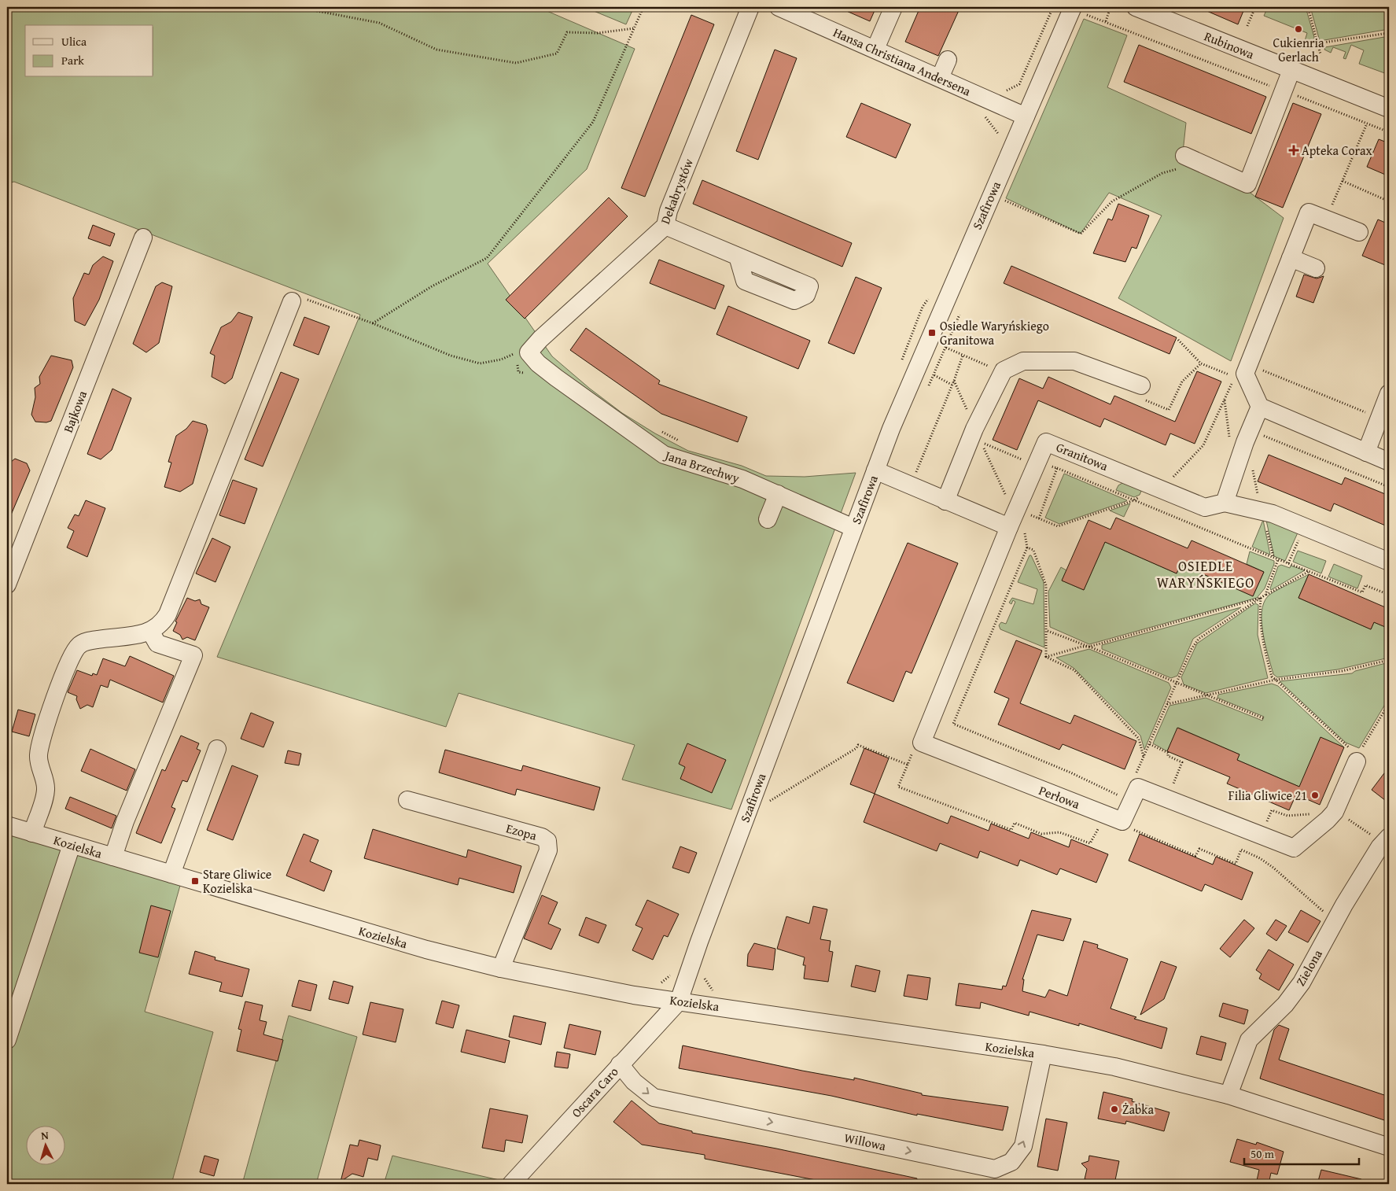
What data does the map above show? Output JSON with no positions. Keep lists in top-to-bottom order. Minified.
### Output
{"streets":{"street":["Rubinowa","Hansa Christiana Andersena","Dekabrystów","Szafirowa","Bajkowa","Granitowa","Jana Brzechwy","Perłowa","Ezopa","Kozielska","Zielona","Oscara Caro","Willowa"]},"crossings":[["Hansa Christiana Andersena","Szafirowa"],["Dekabrystów","Jana Brzechwy"],["Szafirowa","Jana Brzechwy"],["Szafirowa","Kozielska"],["Szafirowa","Oscara Caro"],["Ezopa","Kozielska"],["Kozielska","Zielona"],["Kozielska","Oscara Caro"],["Kozielska","Willowa"],["Oscara Caro","Willowa"]],"one_way":["Willowa"],"districts":["OSIEDLE WARYŃSKIEGO"],"places":{"other":["Cukienria Gerlach","Filia Gliwice 21","Żabka"],"health":["Apteka Corax"],"transit":["Osiedle Waryńskiego Granitowa","Stare Gliwice Kozielska"]},"legend":["Ulica","Park"],"scale_bar":"50 m","north":"top"}
